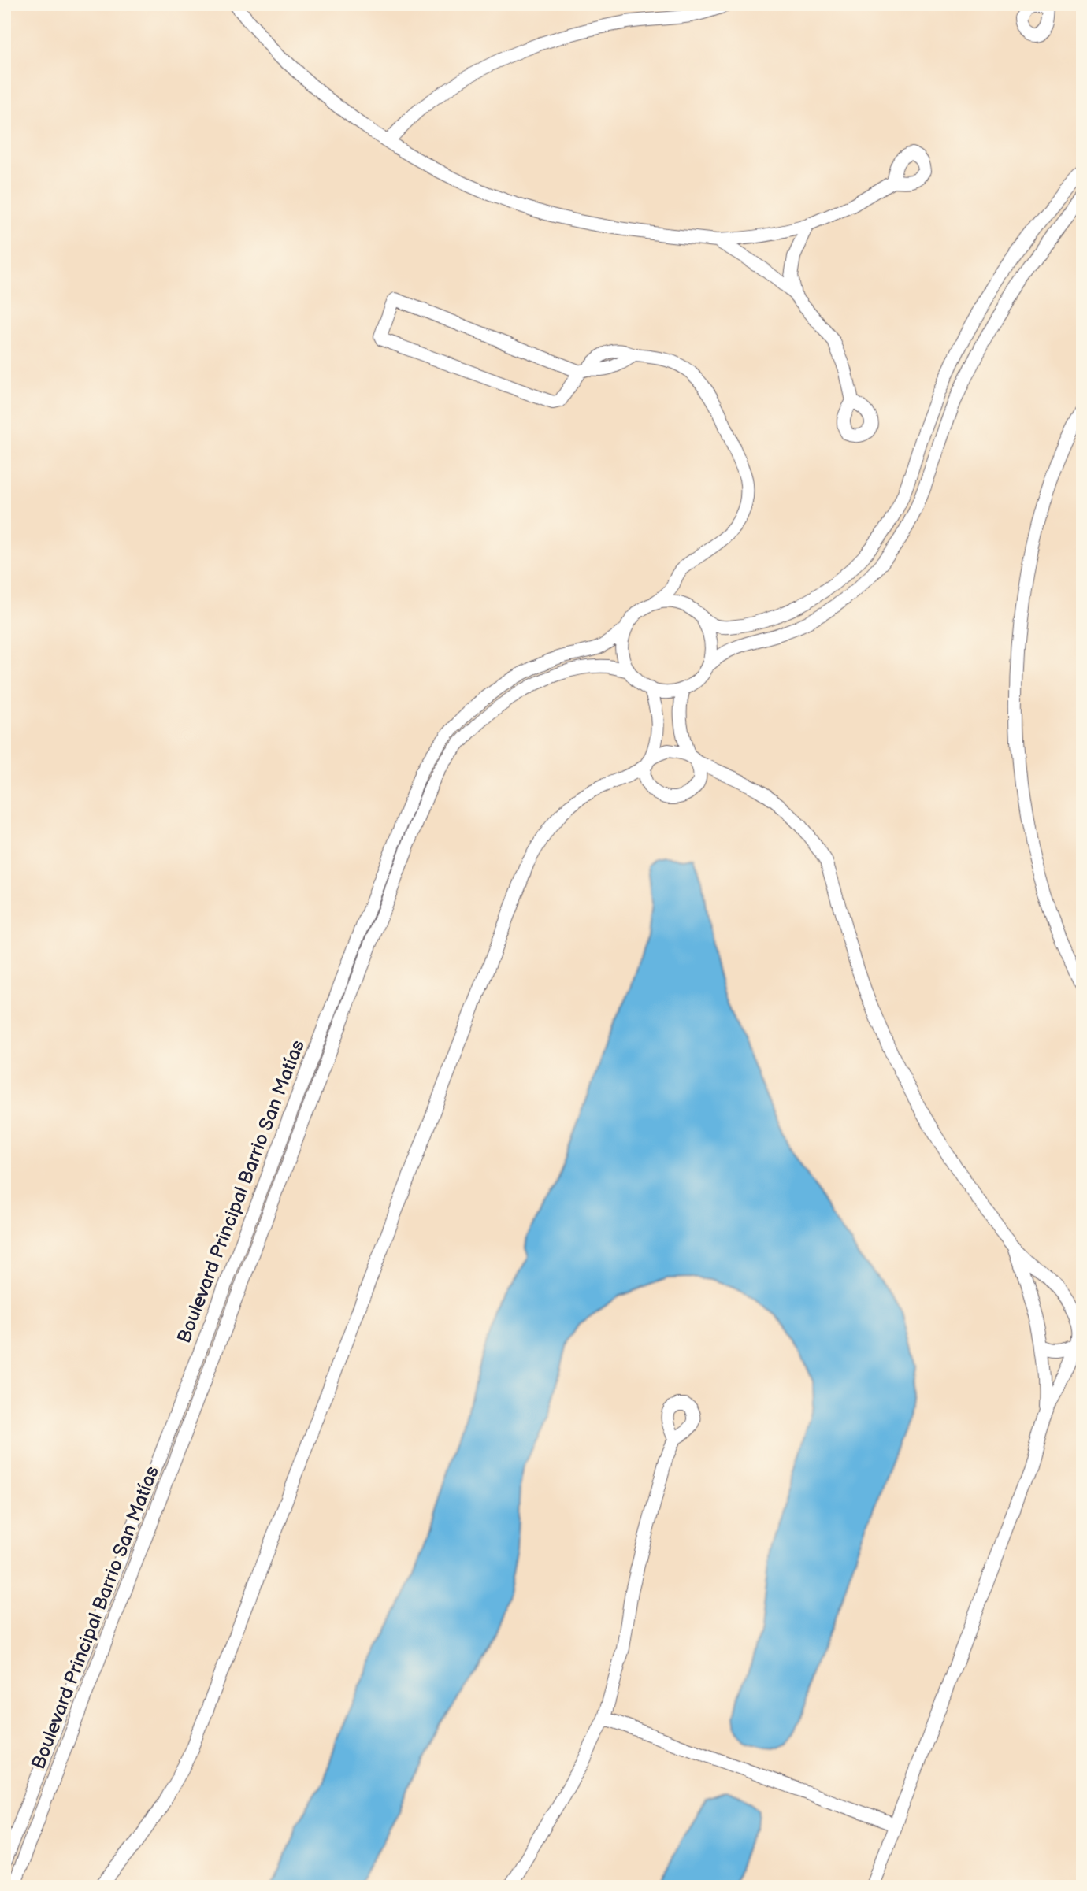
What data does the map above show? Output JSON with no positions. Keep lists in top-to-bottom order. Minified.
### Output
{"streets":{"street":["Boulevard Principal Barrio San Matías"]}}
